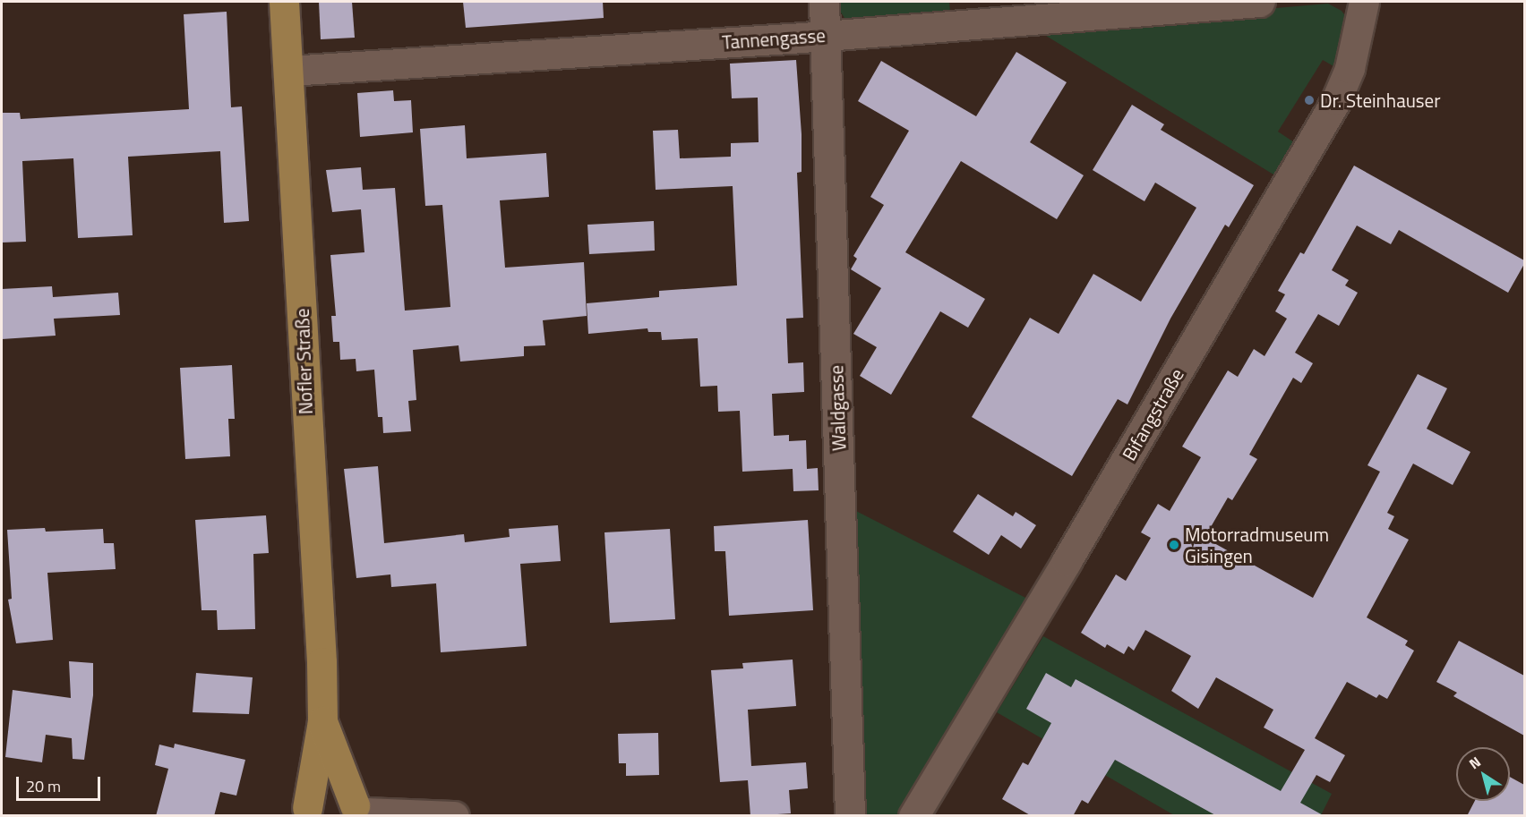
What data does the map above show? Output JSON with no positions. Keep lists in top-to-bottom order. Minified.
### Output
{"streets":{"main road":["Nofler Straße"],"street":["Tannengasse","Waldgasse","Bifangstraße"]},"crossings":[["Tannengasse","Nofler Straße"],["Tannengasse","Waldgasse"]],"places":["Dr. Steinhauser","Motorradmuseum Gisingen"],"scale_bar":"20 m","north":"top left"}
